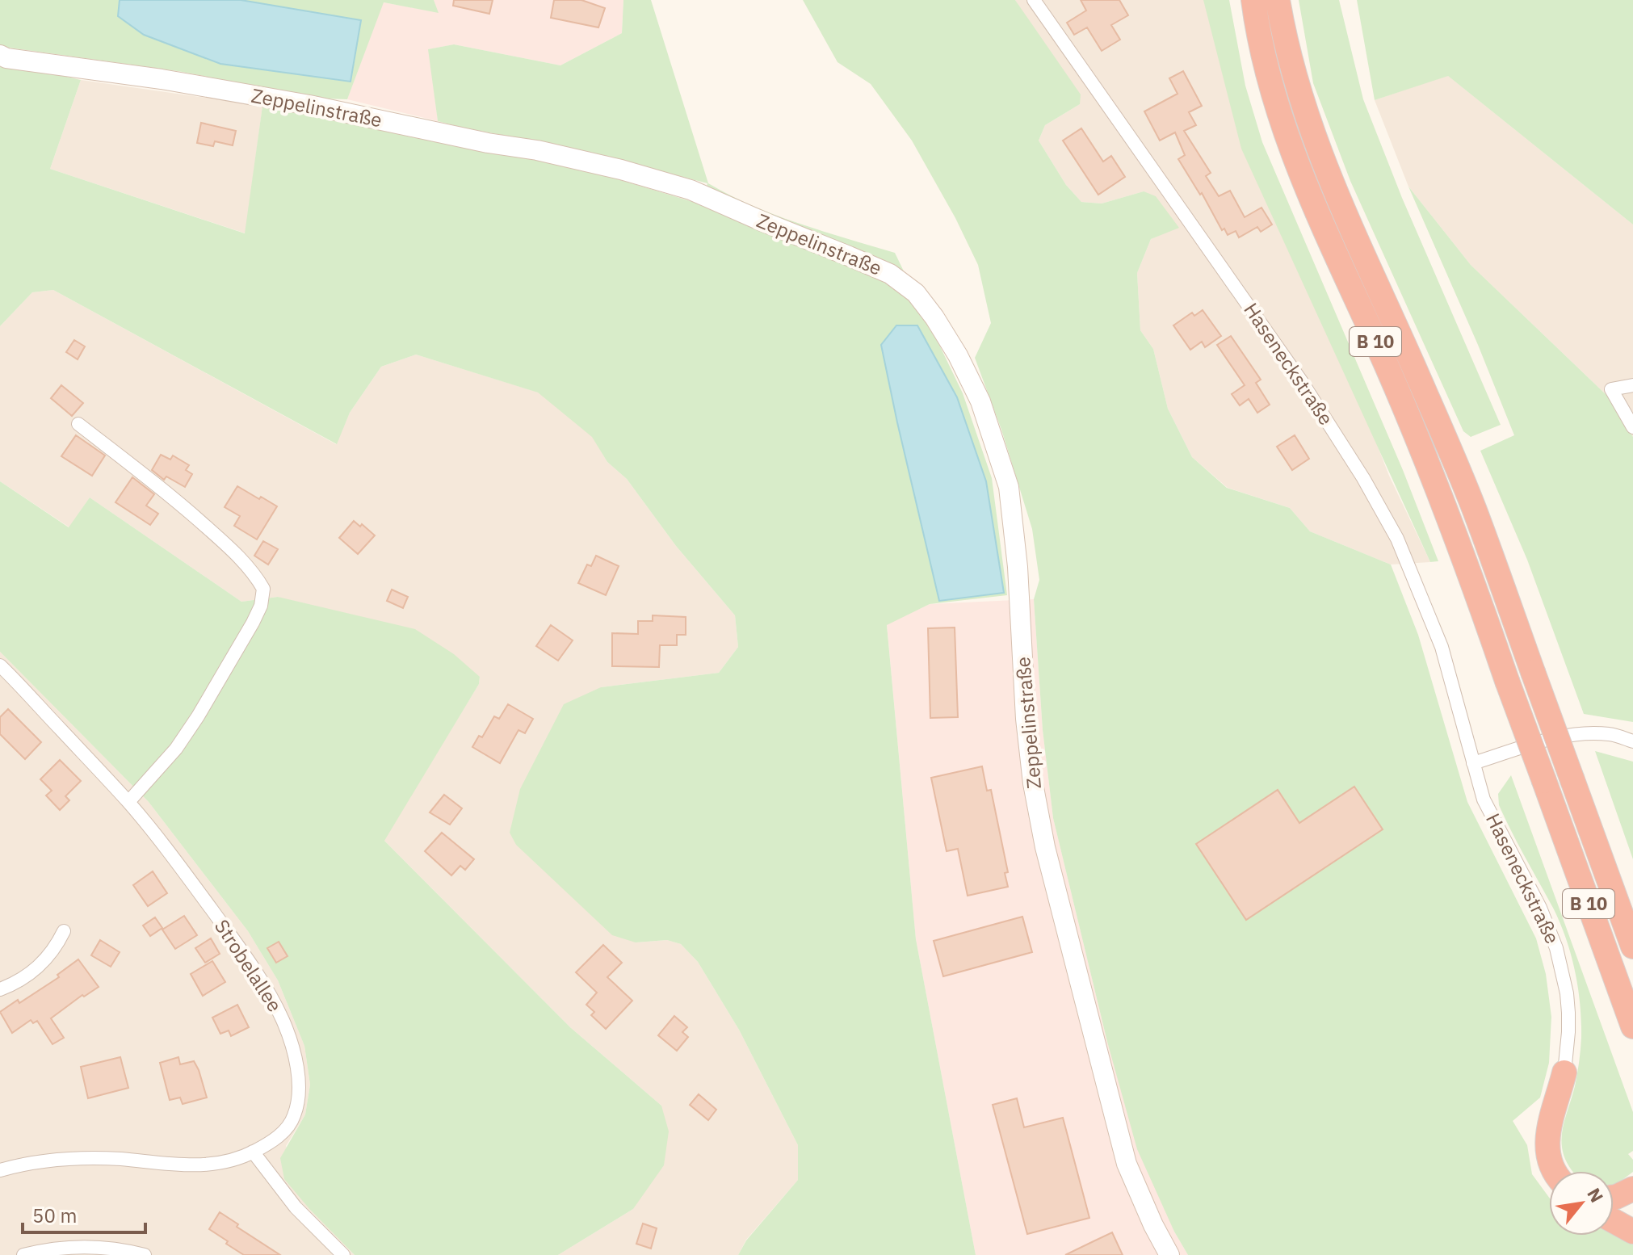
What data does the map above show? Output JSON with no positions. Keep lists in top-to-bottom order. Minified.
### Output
{"streets":{"highway":["B 10"],"street":["Zeppelinstraße","Haseneckstraße","Strobelallee"]},"scale_bar":"50 m","north":"top right"}
